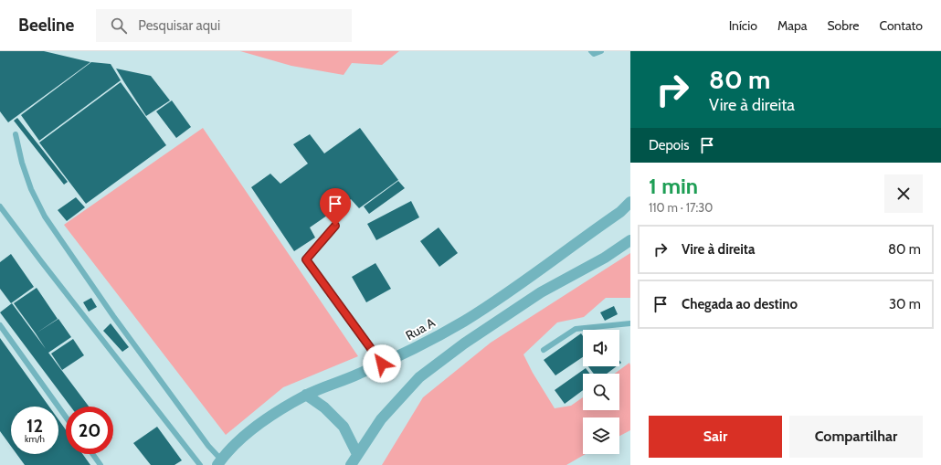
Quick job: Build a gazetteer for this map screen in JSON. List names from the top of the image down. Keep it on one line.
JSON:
{"streets":{"street":["Rua A"]},"page":{"header":"Beeline","search":"Pesquisar aqui","nav":["Início","Mapa","Sobre","Contato"],"turn":["80 m","Vire à direita"],"then":"Depois","heading":["1 min","110 m · 17:30"],"list":[{"name":"Vire à direita","value":"80 m"},{"name":"Chegada ao destino","value":"30 m"}],"speed":"12 km/h","limit":"20","buttons":["Sair","Compartilhar"]}}
